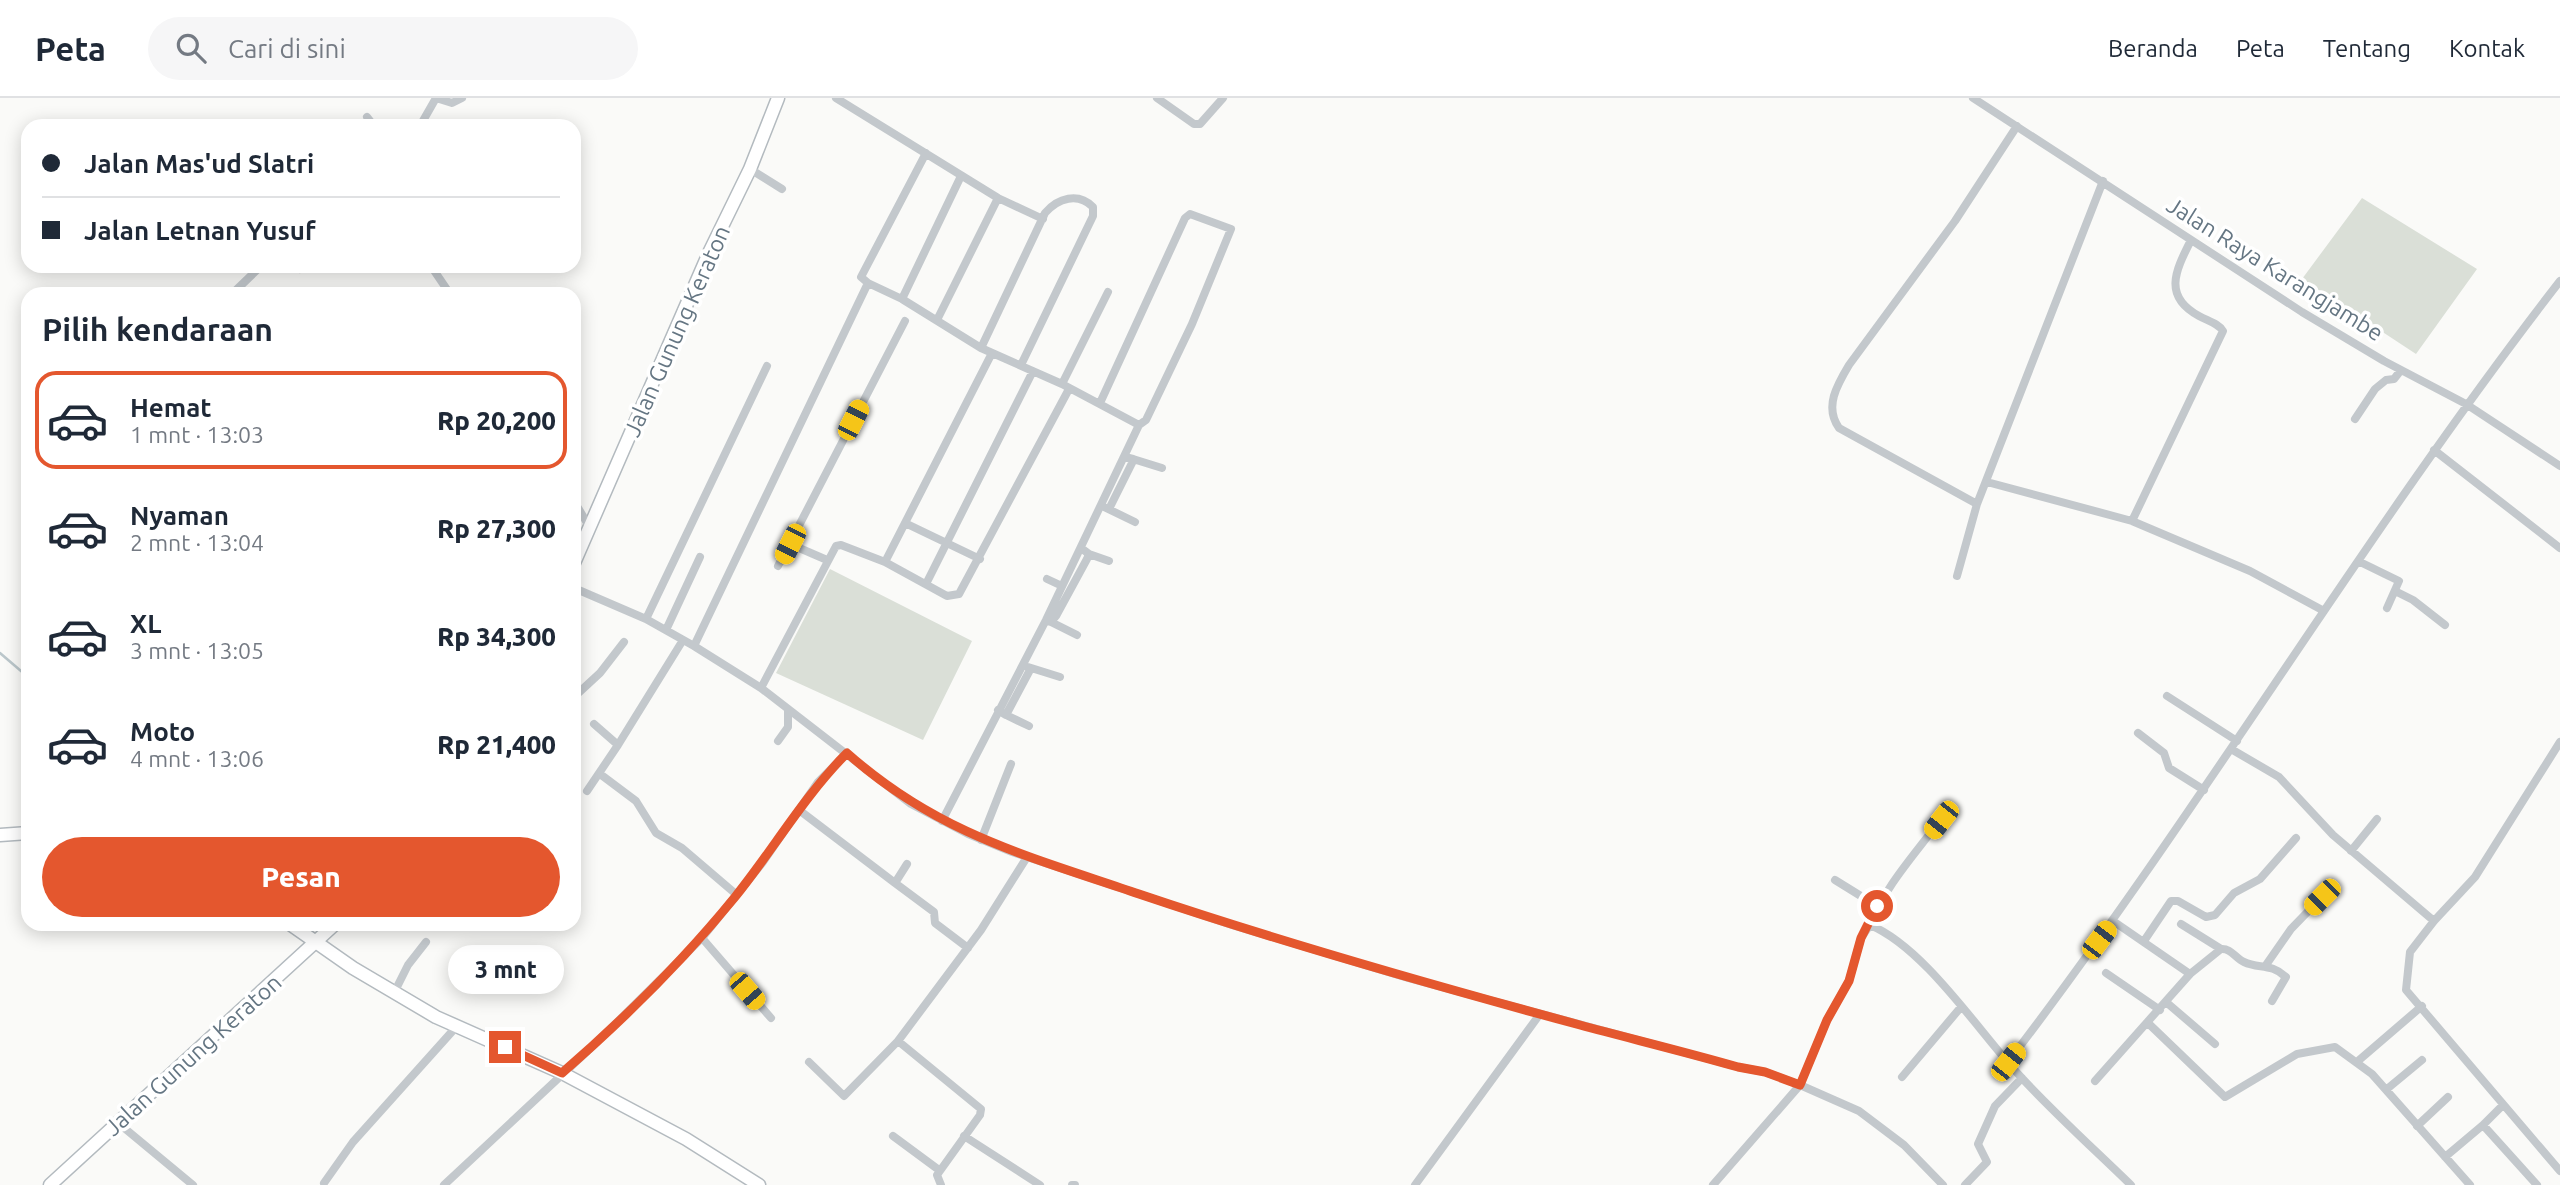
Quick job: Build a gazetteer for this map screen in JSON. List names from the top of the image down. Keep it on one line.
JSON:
{"streets":{"street":["Jalan Raya Karangjambe","Jalan Gunung Keraton"]},"page":{"header":"Peta","search":"Cari di sini","nav":["Beranda","Peta","Tentang","Kontak"],"banner":["Jalan Mas'ud Slatri","Jalan Letnan Yusuf"],"heading":"Pilih kendaraan","list":[{"name":"Hemat","note":"1 mnt · 13:03","value":"Rp 20,200"},{"name":"Nyaman","note":"2 mnt · 13:04","value":"Rp 27,300"},{"name":"XL","note":"3 mnt · 13:05","value":"Rp 34,300"},{"name":"Moto","note":"4 mnt · 13:06","value":"Rp 21,400"}],"buttons":"Pesan","bubble":"3 mnt"}}
